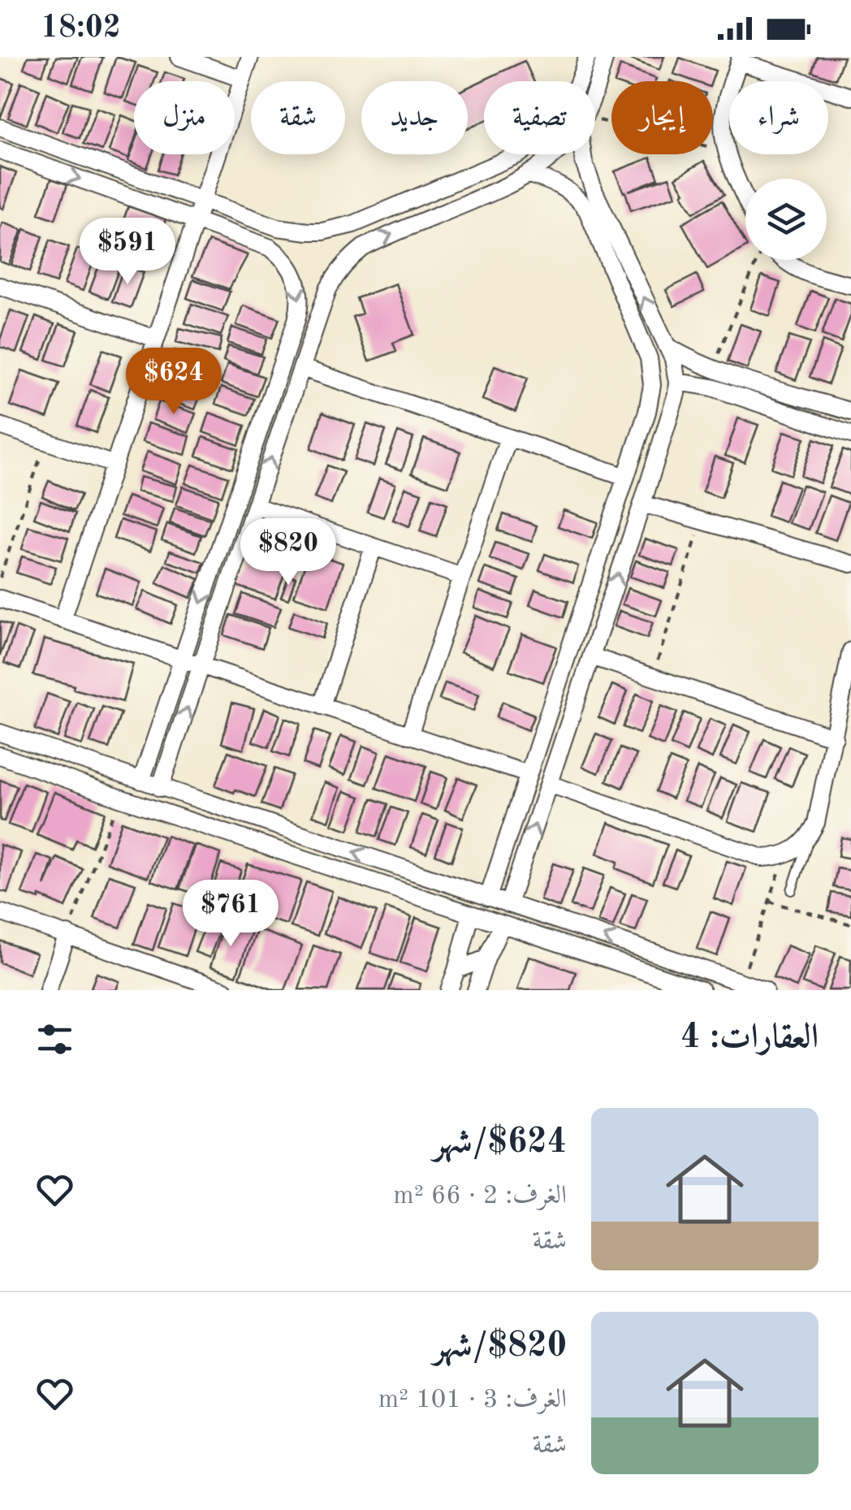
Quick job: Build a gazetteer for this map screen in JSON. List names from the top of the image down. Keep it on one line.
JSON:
{"page":{"status":"18:02","chip":["شراء","إيجار","تصفية","جديد","شقة","منزل"],"price":["$591","$624","$820","$761"],"heading":"العقارات: 4","list":[{"name":"$624/شهر","note":"الغرف: 2 · 66 m² · شقة"},{"name":"$820/شهر","note":"الغرف: 3 · 101 m² · شقة"}]}}
